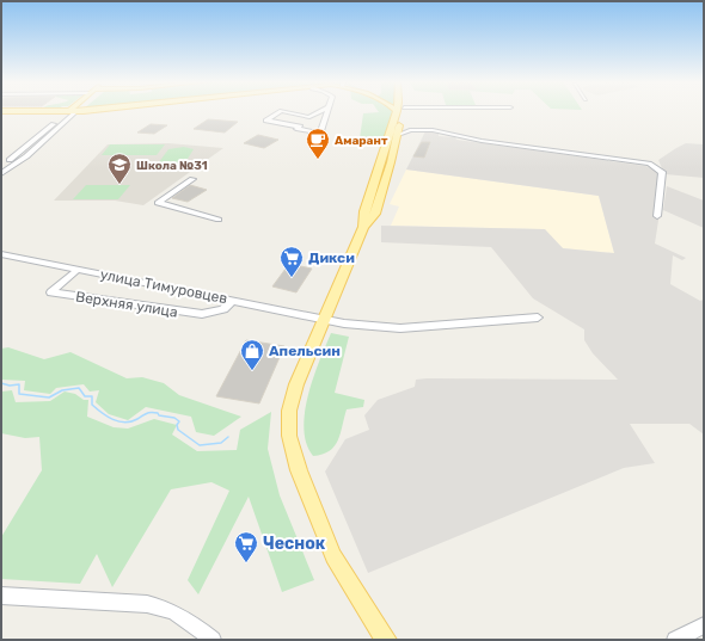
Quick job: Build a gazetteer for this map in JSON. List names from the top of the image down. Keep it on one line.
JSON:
{"streets":{"street":["улица Тимуровцев","Верхняя улица"]},"crossings":[["улица Тимуровцев","Верхняя улица"]],"places":{"cafe":["Амарант"],"school or university":["Школа №31"],"supermarket":["Дикси","Чеснок"],"shop":["Апельсин"]}}
